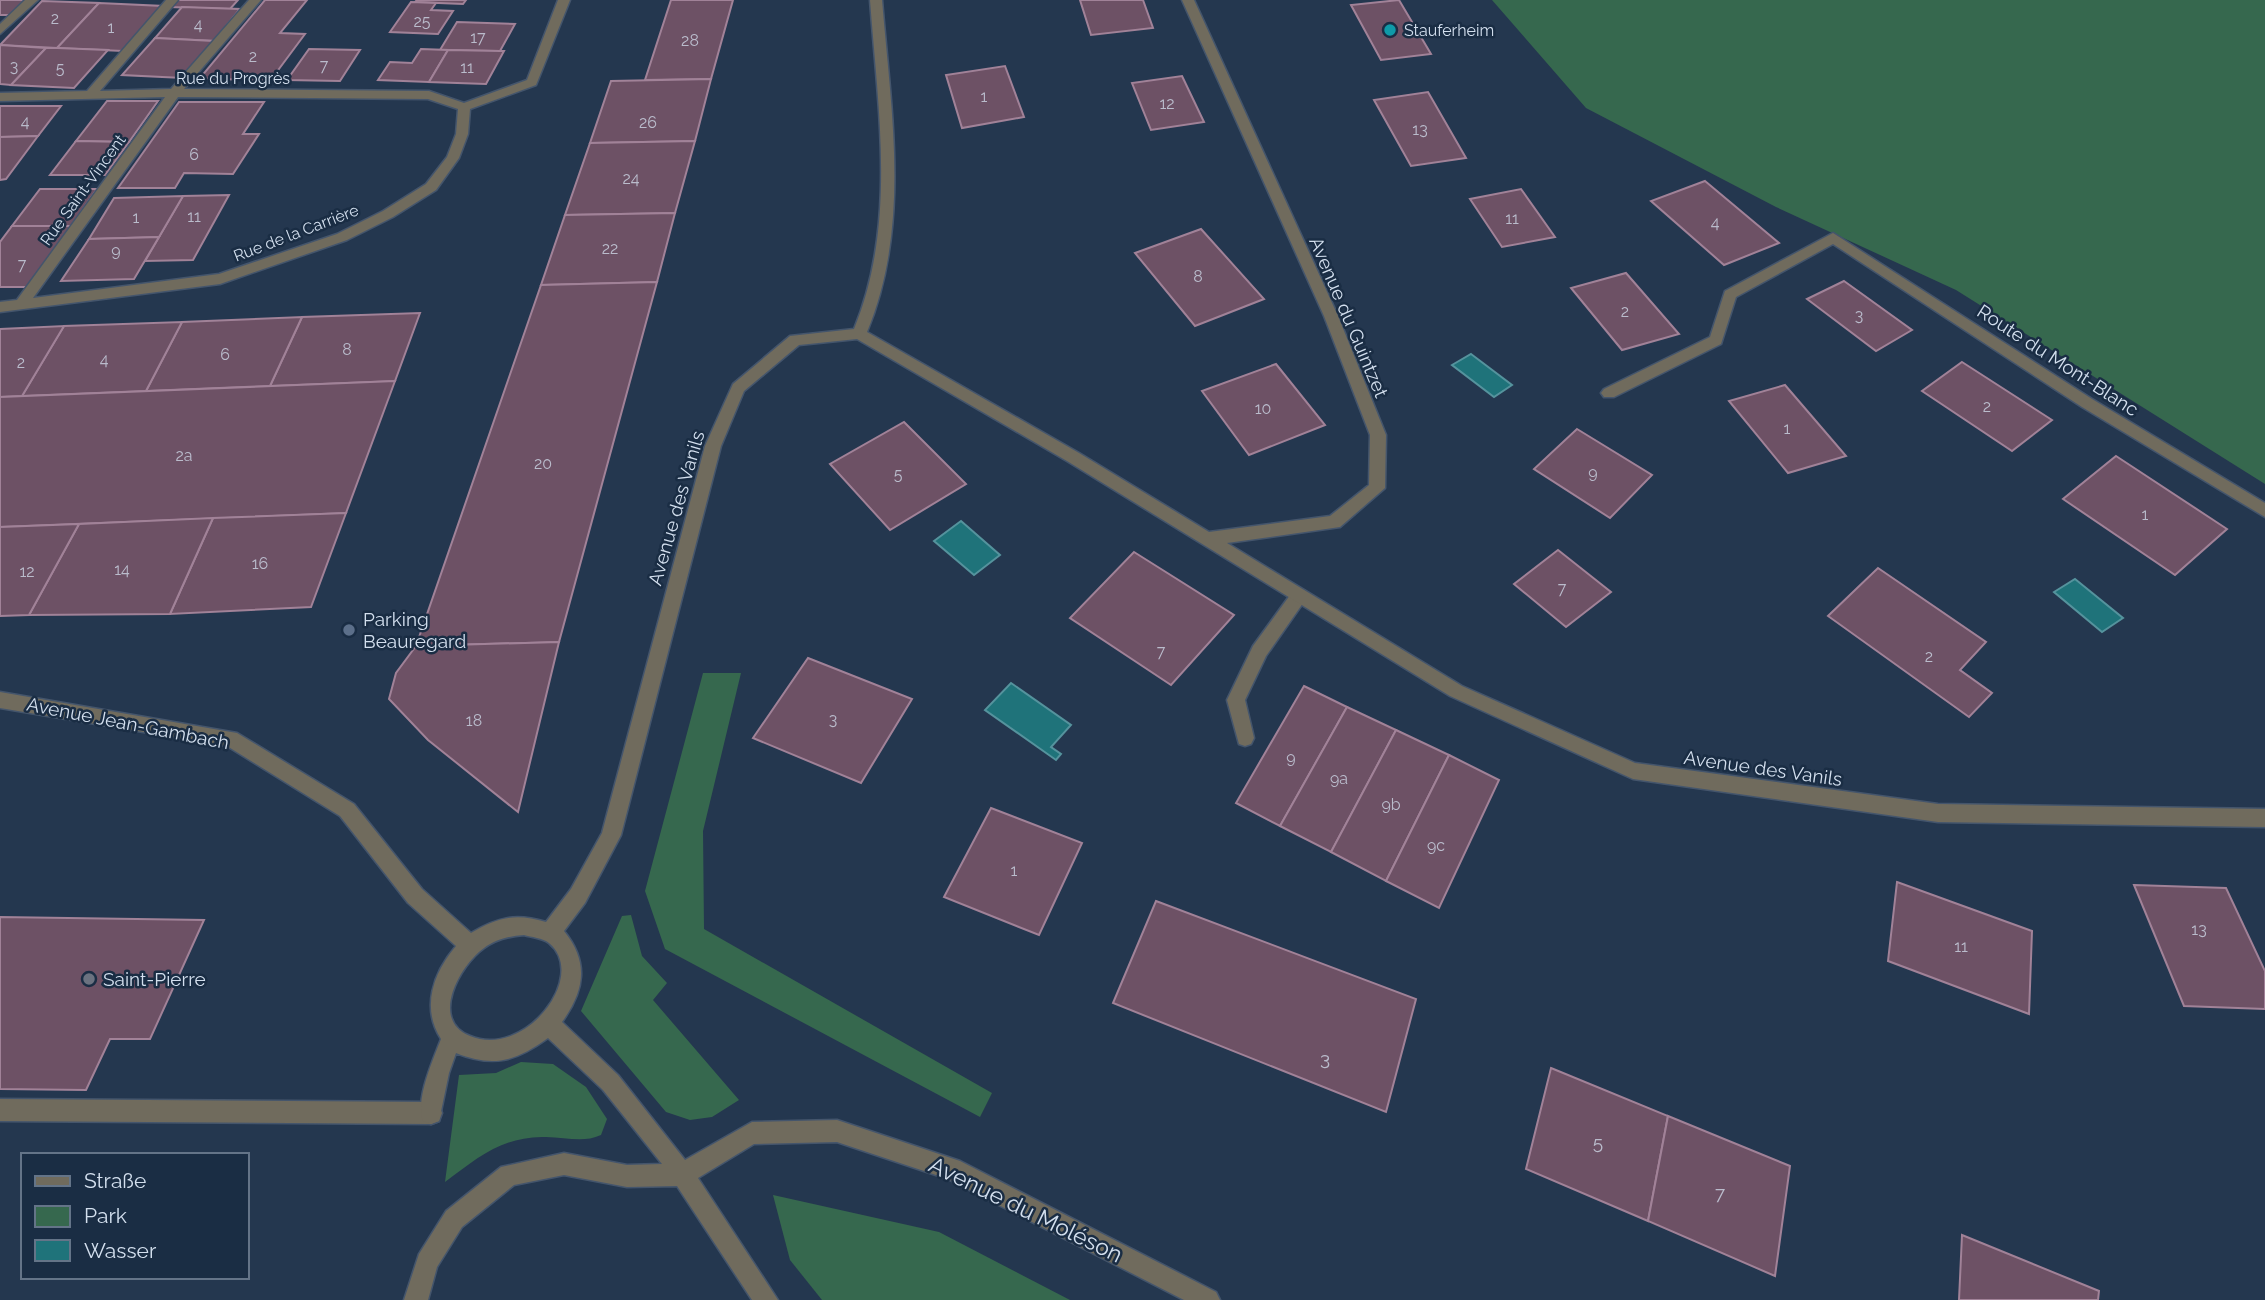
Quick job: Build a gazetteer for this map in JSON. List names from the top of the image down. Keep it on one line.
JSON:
{"streets":{"street":["Rue du Progrès","Rue Saint-Vincent","Rue de la Carrière","Avenue du Guintzet","Route du Mont-Blanc","Avenue des Vanils","Avenue Jean-Gambach","Avenue du Moléson"]},"crossings":[["Rue du Progrès","Rue Saint-Vincent"],["Rue du Progrès","Rue de la Carrière"],["Rue Saint-Vincent","Rue de la Carrière"],["Avenue du Guintzet","Avenue des Vanils"],["Avenue des Vanils","Avenue Jean-Gambach"]],"places":["Stauferheim","Parking Beauregard","Saint-Pierre"],"house_numbers":["2","25","4","1","17","28","2","7","3","11","5","1","12","4","26","13","6","24","11","1","11","4","22","9","7","8","2","3","8","6","4","2","2","10","1","2a","20","9","5","1","16","14","12","7","7","2","3","18","9","9a","9b","9c","1","13","11","3","5","7"],"legend":["Straße","Park","Wasser"]}
